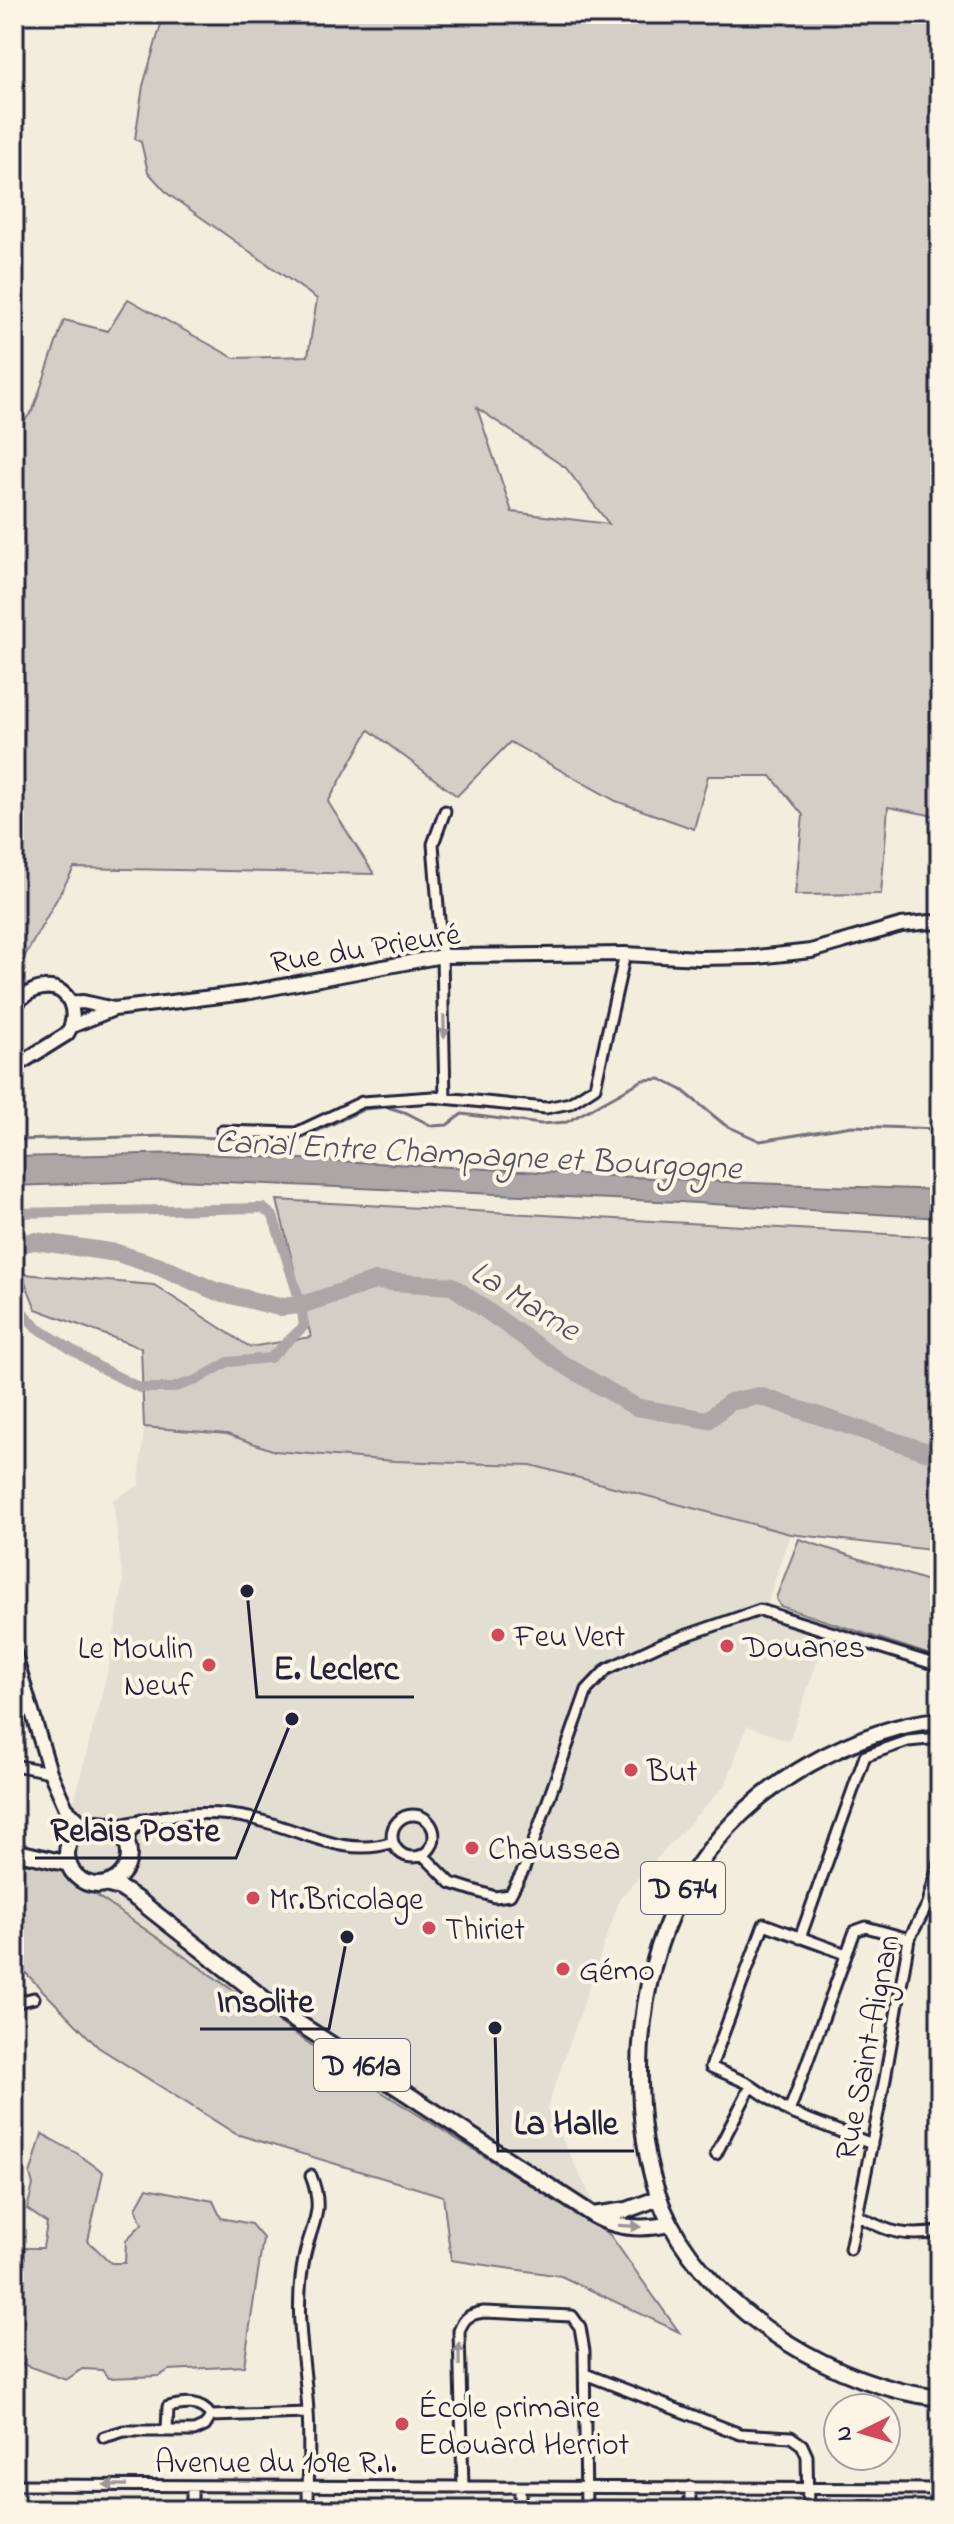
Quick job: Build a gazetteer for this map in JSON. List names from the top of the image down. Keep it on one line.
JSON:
{"streets":{"main road":["D 674","D 161a"],"street":["Rue du Prieuré","Rue Saint-Aignan","Avenue du 109e R.I."]},"crossings":[["D 674","D 161a"]],"water":["Canal Entre Champagne et Bourgogne","La Marne"],"places":["E. Leclerc","Feu Vert","Douanes","Le Moulin Neuf","Relais Poste","But","Chaussea","Mr.Bricolage","Thiriet","Insolite","Gémo","La Halle","École primaire Edouard Herriot"],"north":"left"}
